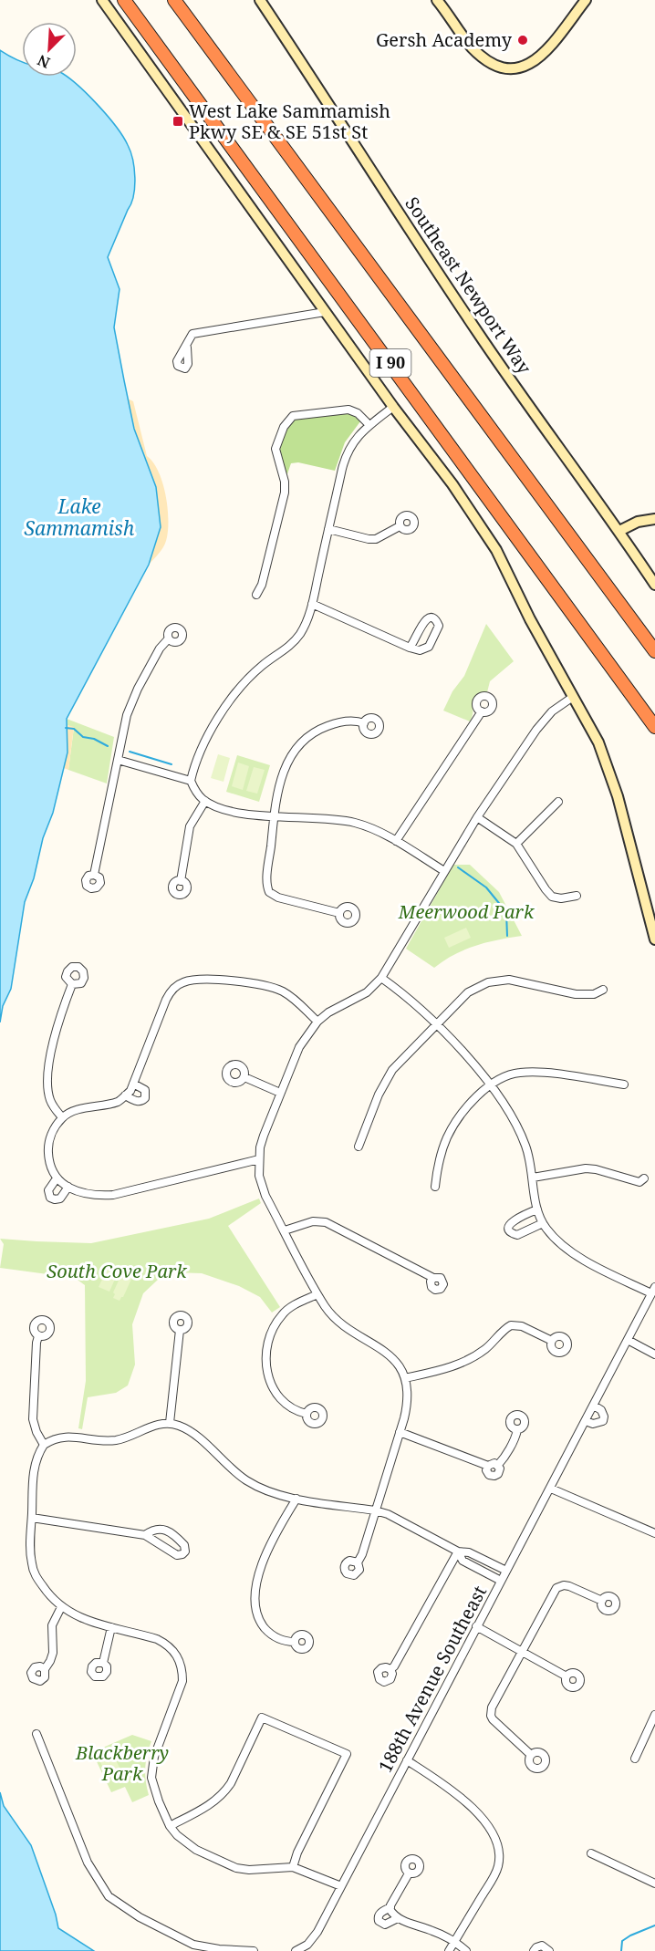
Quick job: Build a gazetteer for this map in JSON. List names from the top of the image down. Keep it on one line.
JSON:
{"streets":{"highway":["I 90"],"street":["Southeast Newport Way","188th Avenue Southeast"]},"water":["Lake Sammamish"],"parks":["Meerwood Park","South Cove Park","Blackberry Park"],"places":{"other":["Gersh Academy"],"transit":["West Lake Sammamish Pkwy SE & SE 51st St"]},"north":"bottom left"}
